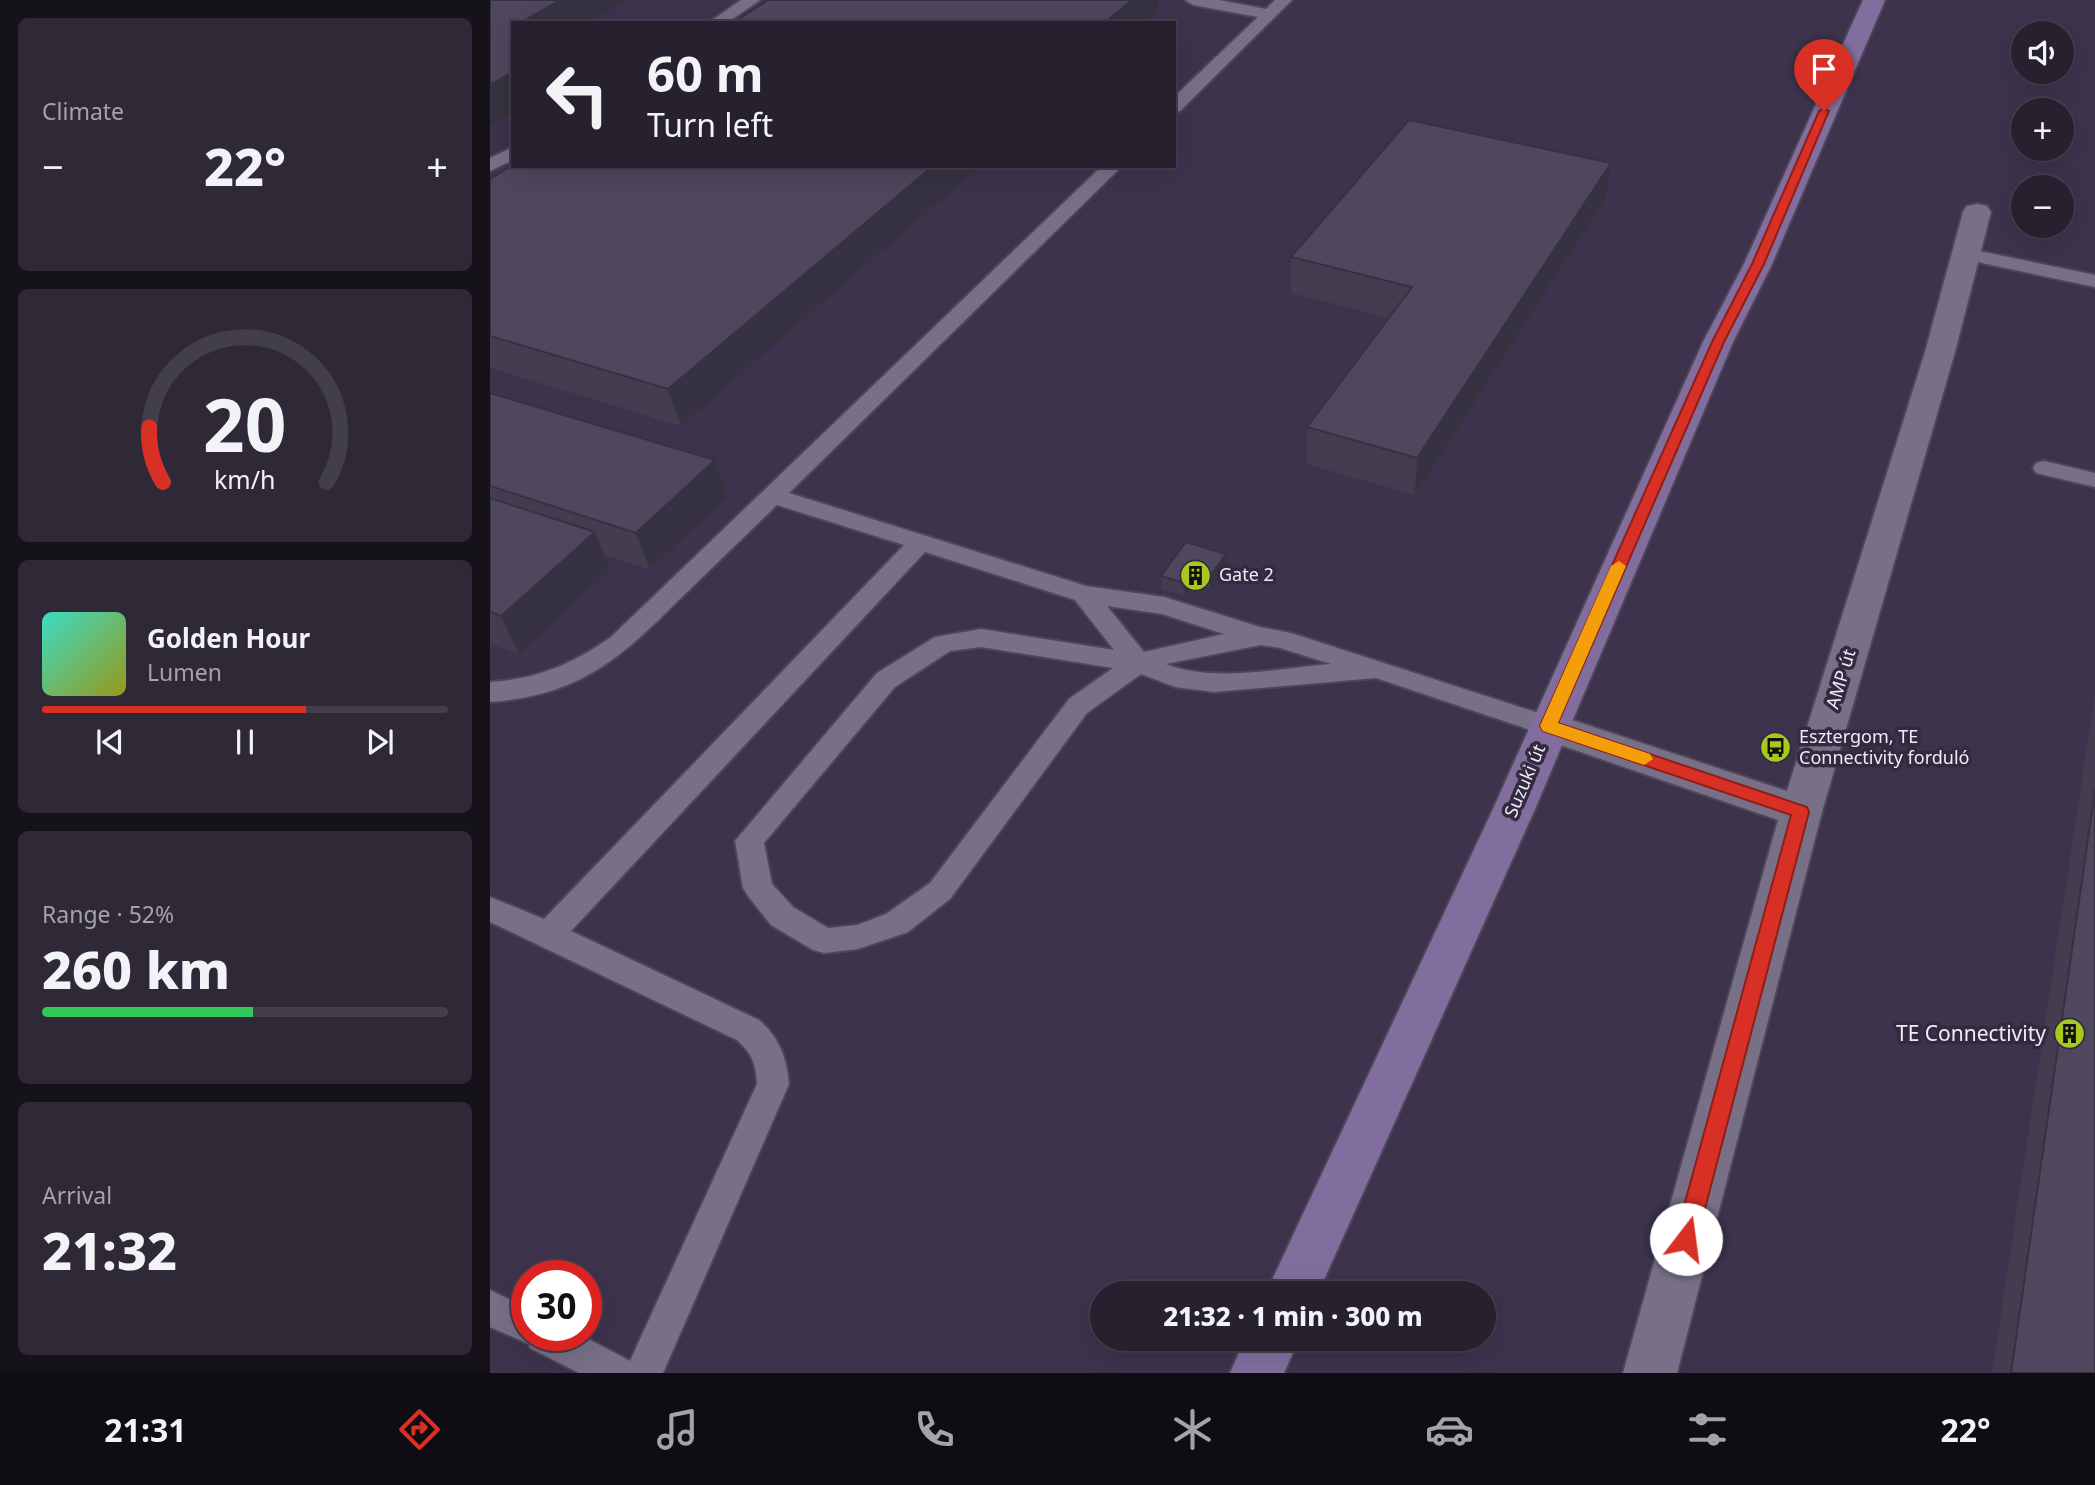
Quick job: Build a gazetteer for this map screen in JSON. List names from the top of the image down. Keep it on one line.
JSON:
{"streets":{"main road":["Suzuki út"],"street":["AMP út"]},"places":{"building":["Gate 2","TE Connectivity"],"bus stop":["Esztergom, TE Connectivity forduló"]},"page":{"tile":["Climate",["Range · 52%","260 km"],["Arrival","21:32"]],"map_buttons":["+","−"],"turn":["60 m","Turn left"],"heat":["−","22°","+"],"song":["Golden Hour","Lumen"],"limit":"30","trip":"21:32 · 1 min · 300 m","tabs":["21:31","22°"],"gauge":["20","km/h"]}}
